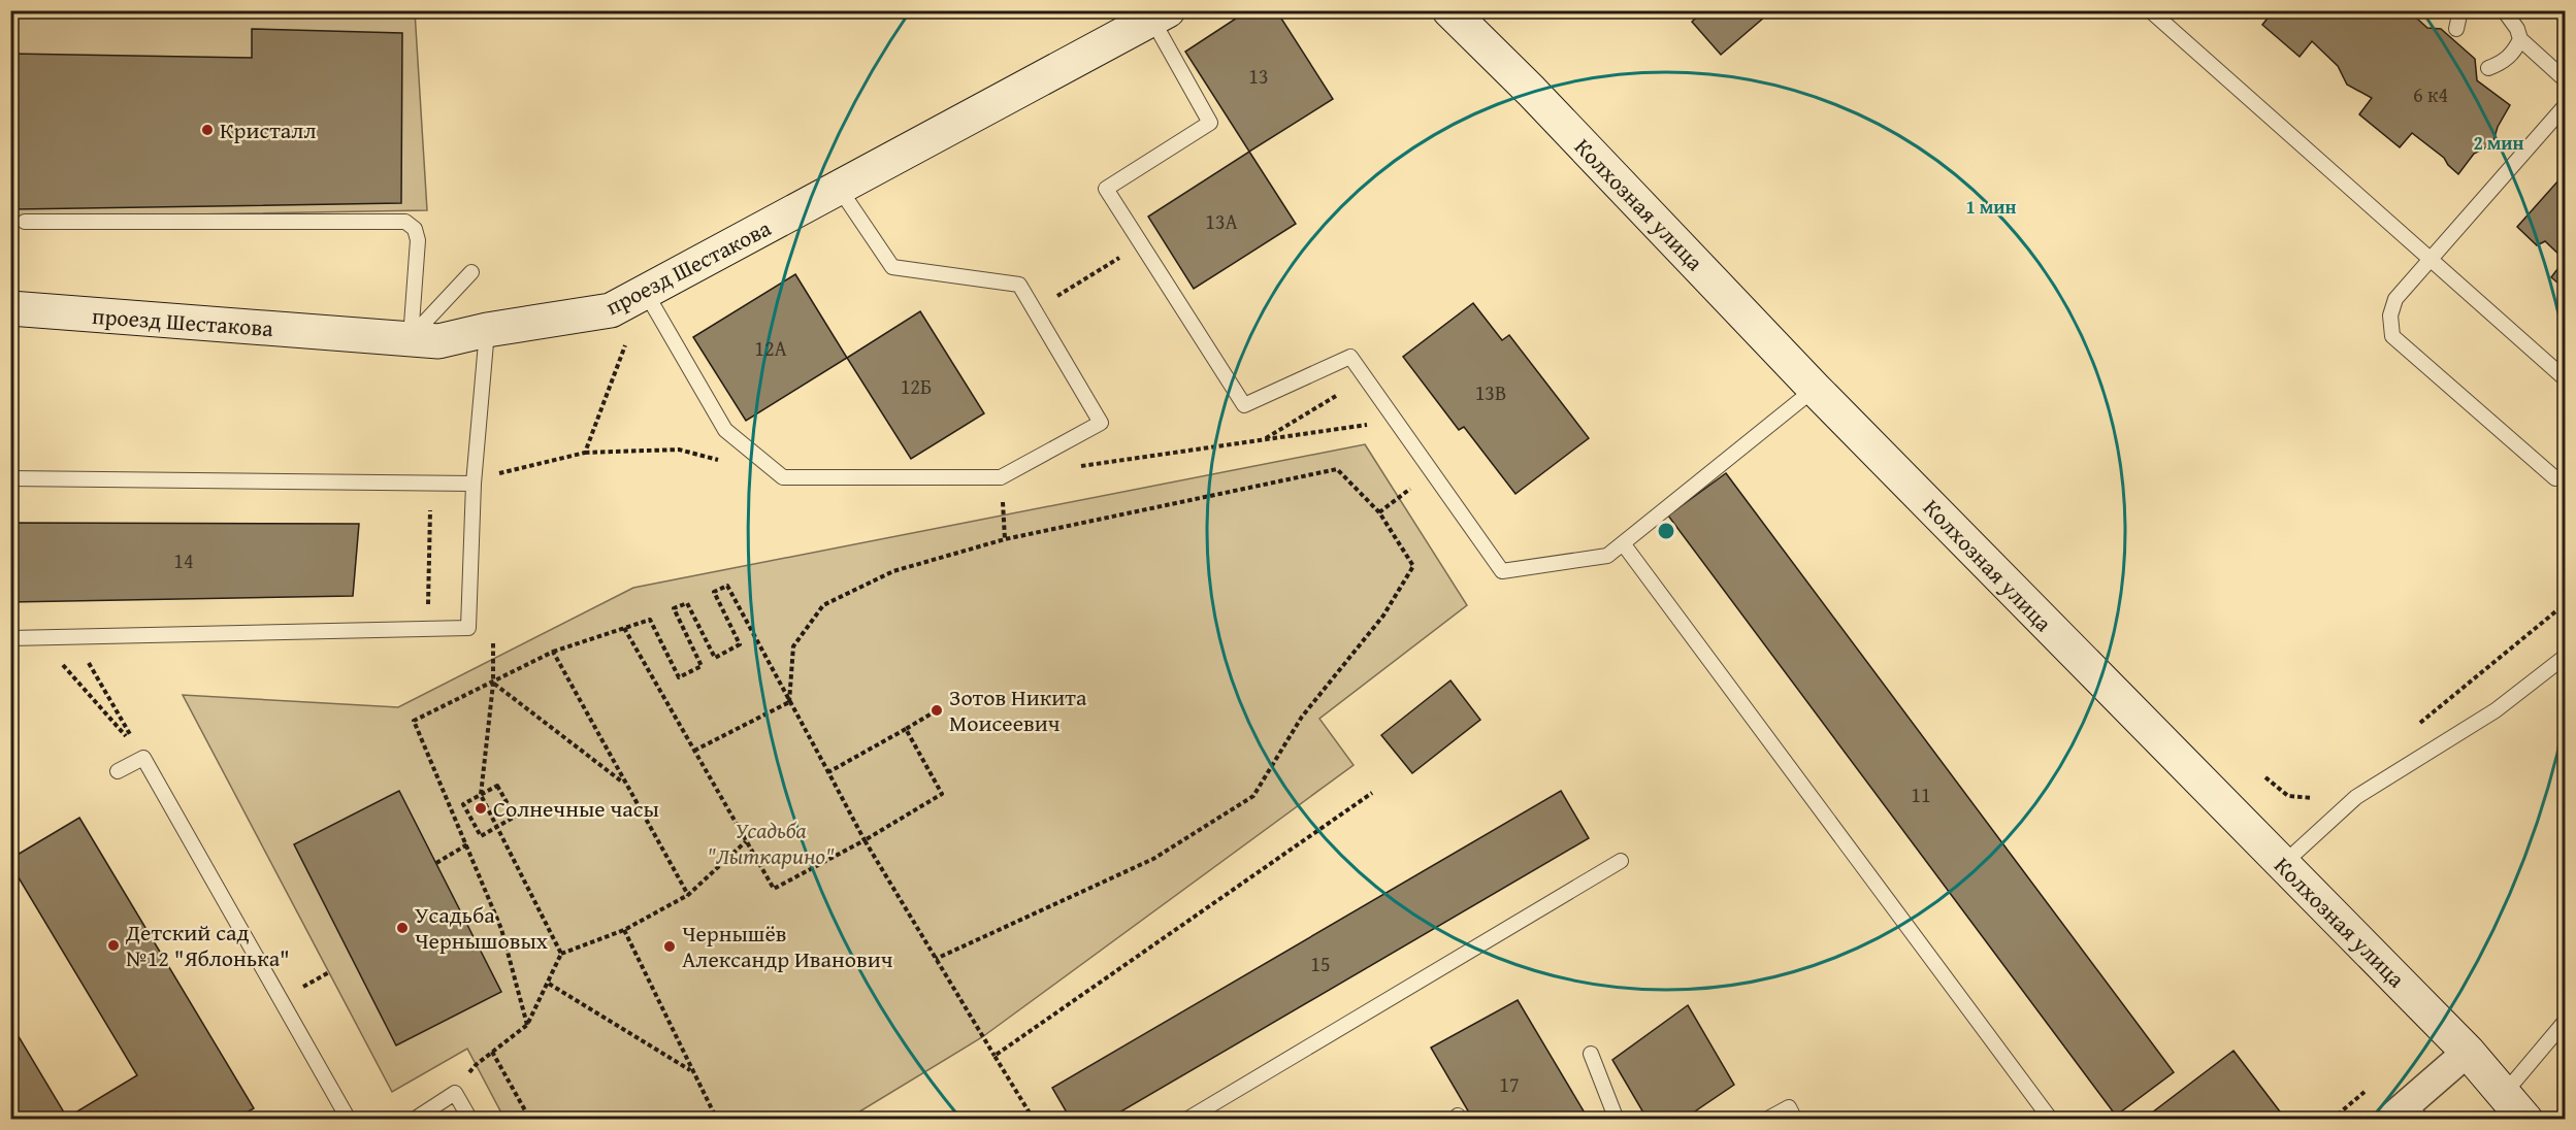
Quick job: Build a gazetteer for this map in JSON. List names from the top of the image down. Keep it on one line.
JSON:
{"streets":{"street":["Колхозная улица","проезд Шестакова"]},"parks":["Усадьба \"Лыткарино\""],"places":["Кристалл","Зотов Никита Моисеевич","Солнечные часы","Усадьба Чернышовых","Детский сад №12 \"Яблонька\"","Чернышёв Александр Иванович"],"house_numbers":["13","6 к4","13А","12А","12Б","13В","14","11","15","17"],"rings":["2 мин","1 мин"]}
